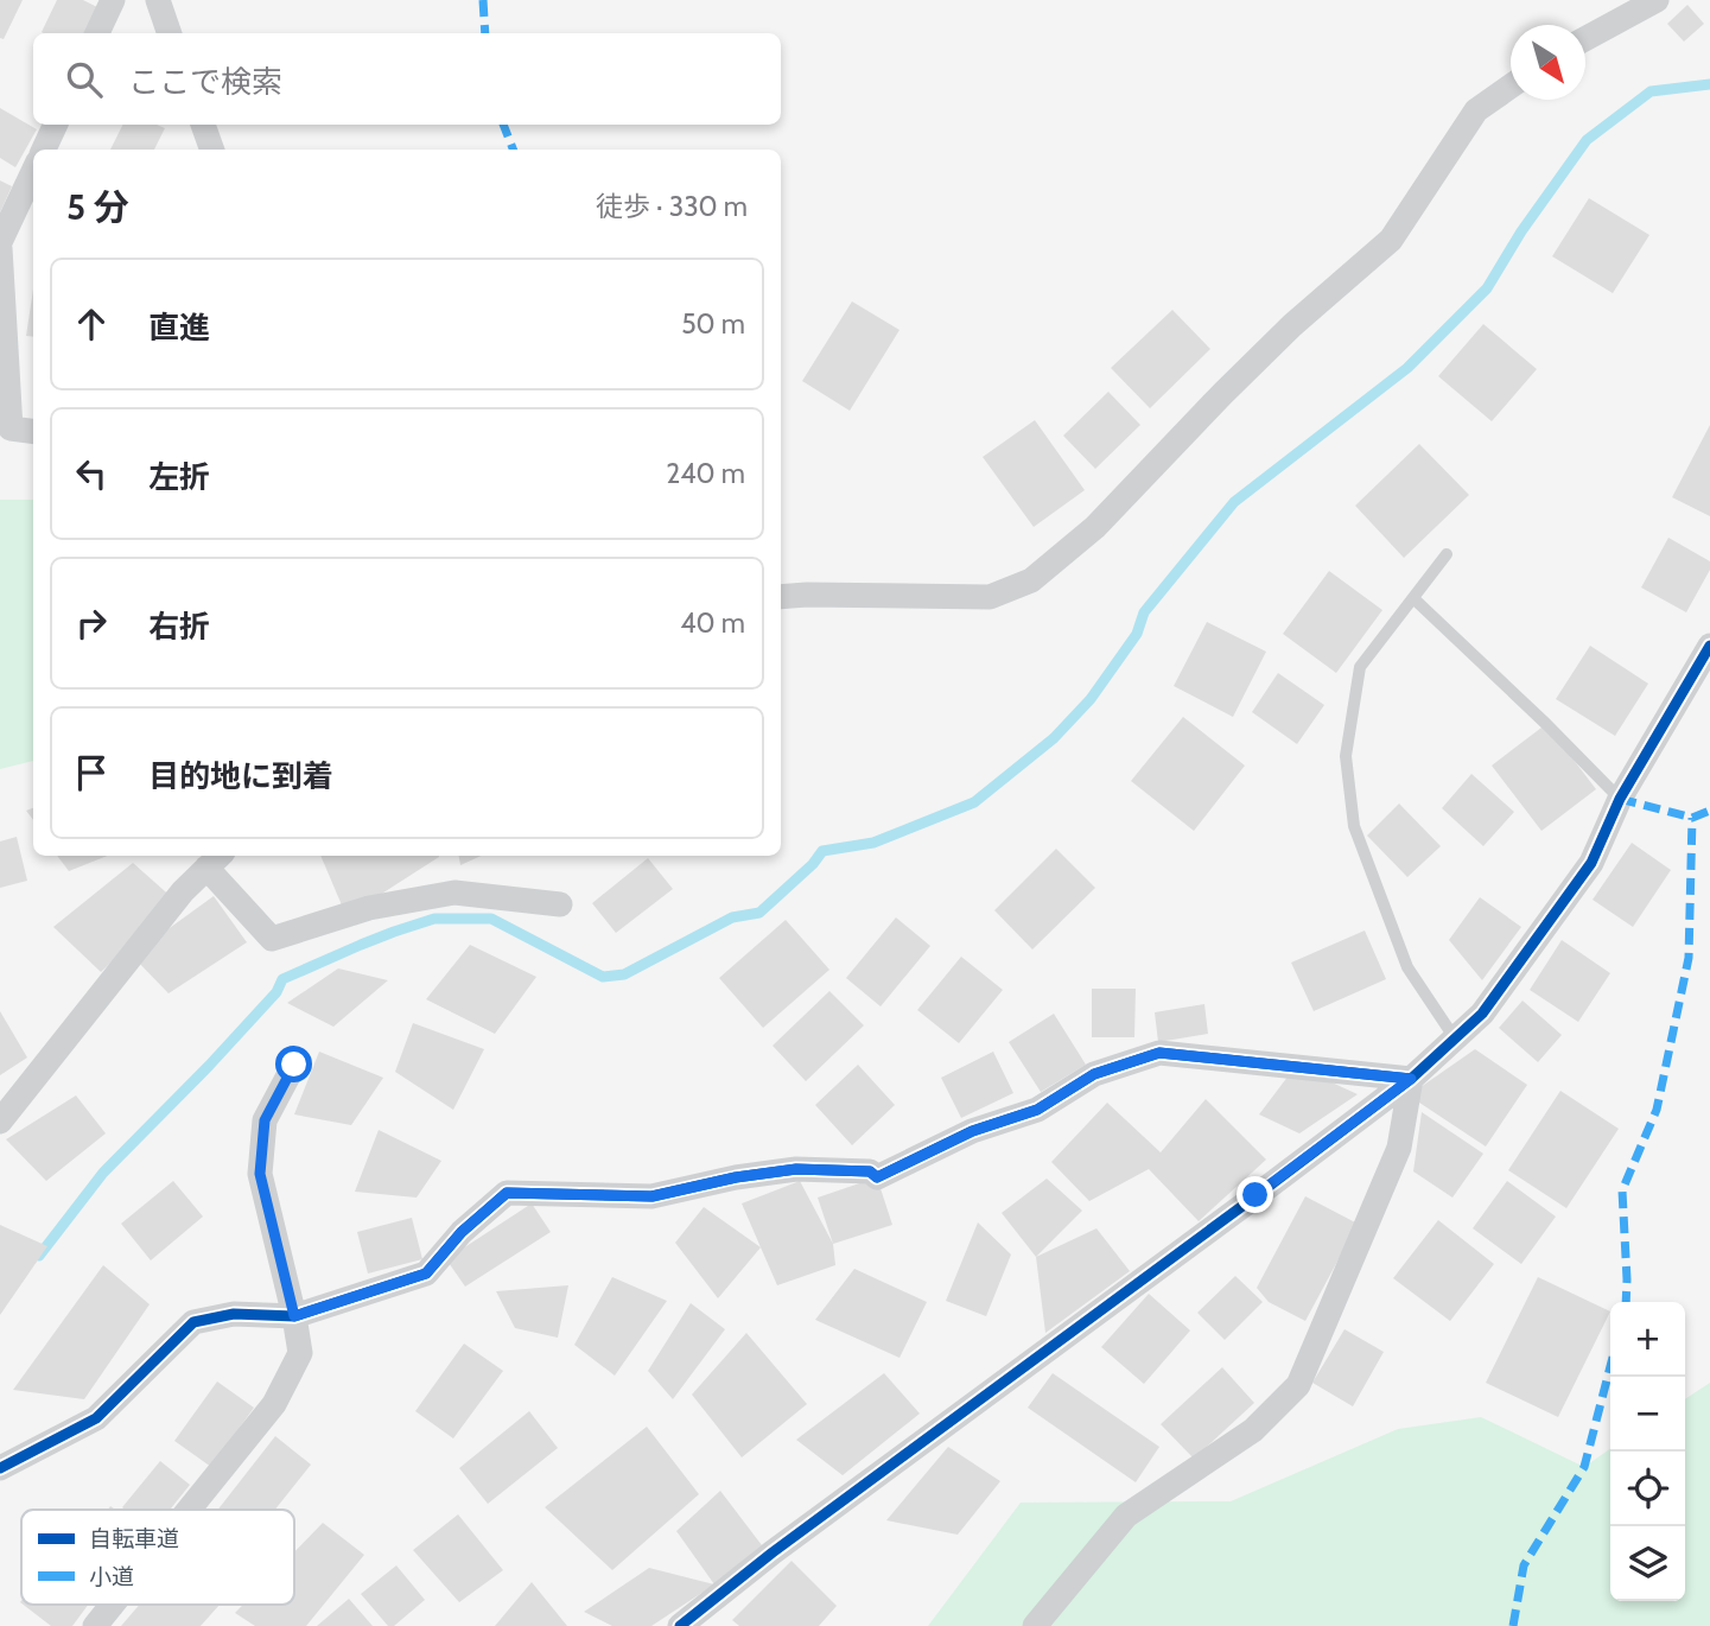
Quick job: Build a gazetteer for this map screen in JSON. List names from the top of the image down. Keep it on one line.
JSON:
{"legend":["自転車道","小道"],"north":"bottom right","page":{"search":"ここで検索","heading":["5 分","徒歩 · 330 m"],"list":[["直進","50 m"],["左折","240 m"],["右折","40 m"],"目的地に到着"],"map_buttons":["+","−"]}}
